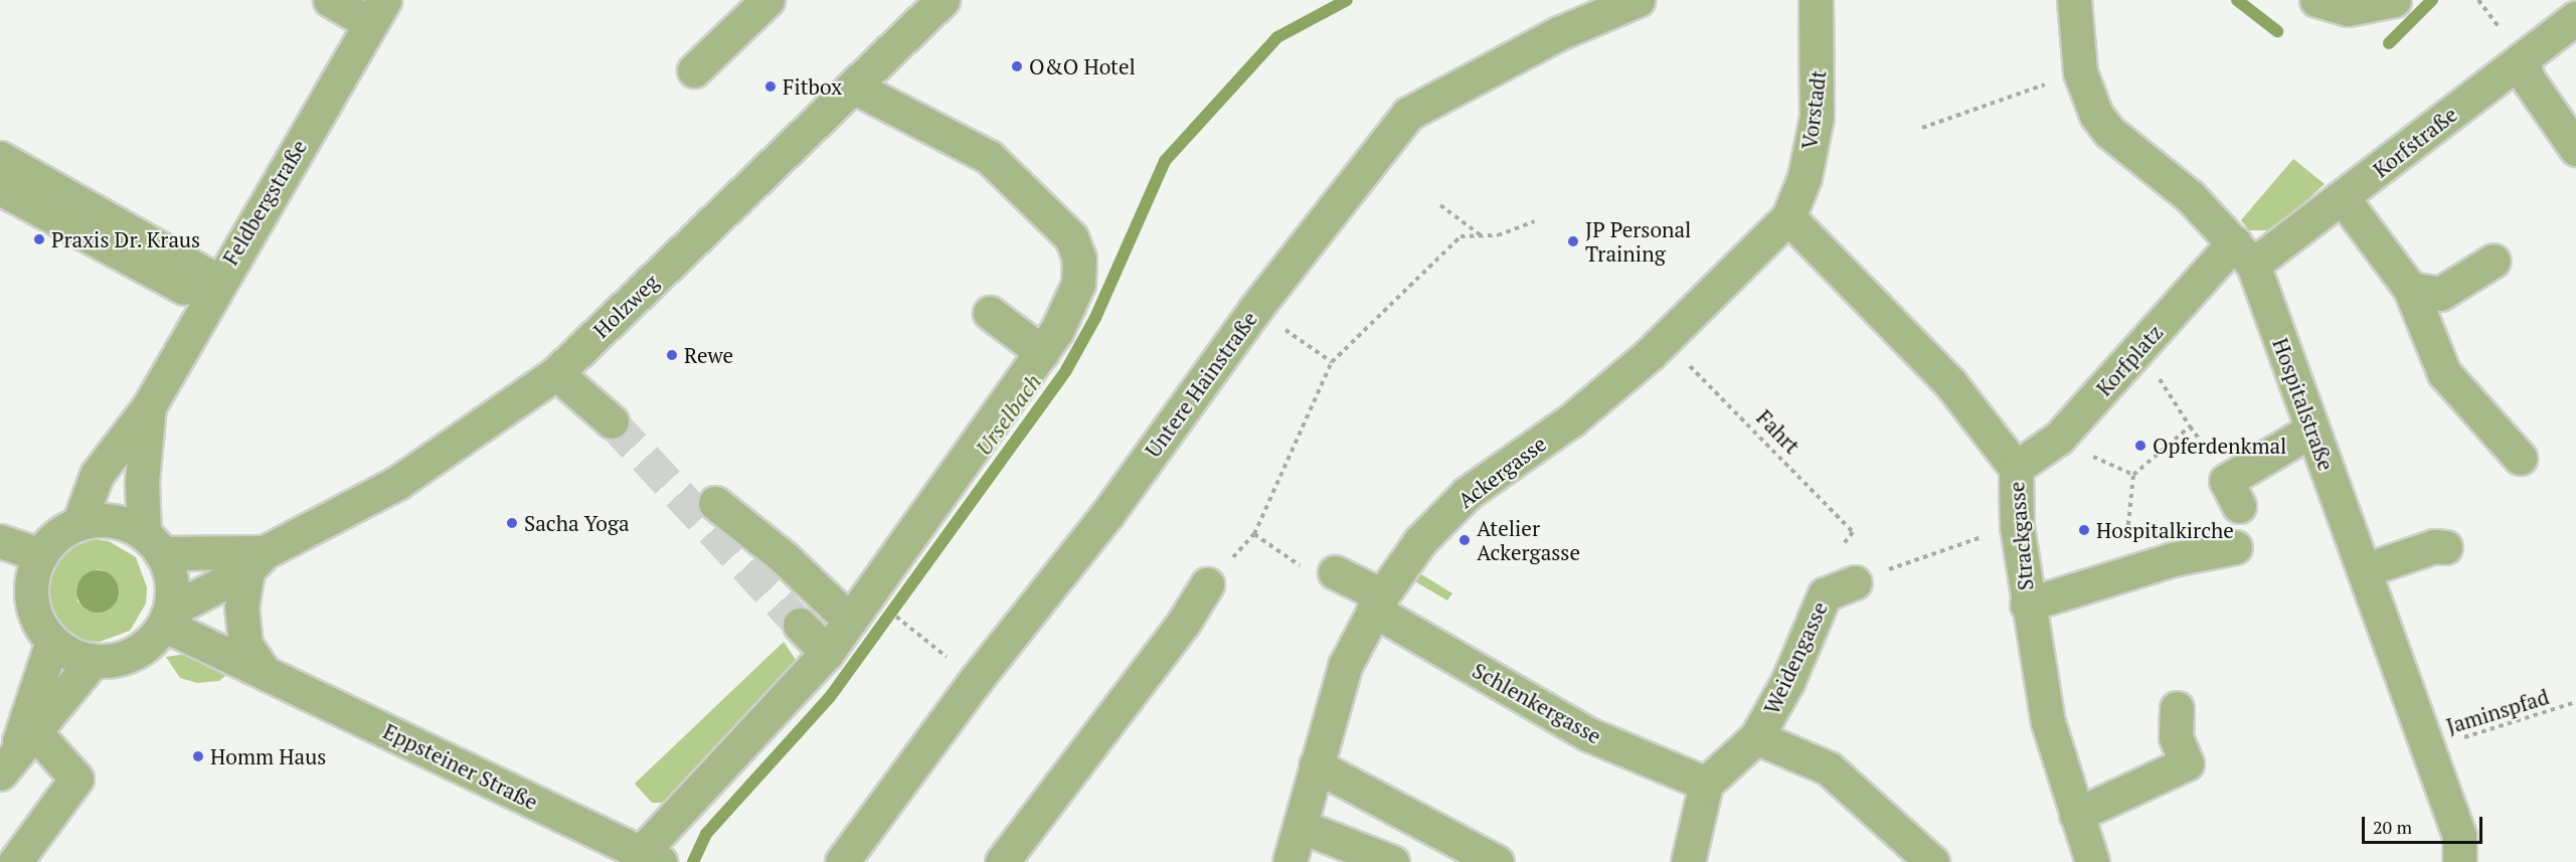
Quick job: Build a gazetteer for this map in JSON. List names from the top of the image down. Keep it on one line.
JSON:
{"streets":{"street":["Vorstadt","Korfstraße","Feldbergstraße","Holzweg","Korfplatz","Untere Hainstraße","Hospitalstraße","Ackergasse","Strackgasse","Weidengasse","Schlenkergasse","Eppsteiner Straße"],"path":["Fahrt","Jaminspfad"]},"crossings":[["Vorstadt","Ackergasse"],["Vorstadt","Strackgasse"],["Korfstraße","Korfplatz"],["Korfstraße","Hospitalstraße"],["Feldbergstraße","Holzweg"],["Feldbergstraße","Eppsteiner Straße"],["Holzweg","Eppsteiner Straße"],["Korfplatz","Hospitalstraße"],["Korfplatz","Strackgasse"],["Hospitalstraße","Jaminspfad"],["Fahrt","Ackergasse"],["Ackergasse","Strackgasse"],["Ackergasse","Schlenkergasse"],["Weidengasse","Schlenkergasse"]],"water":["Urselbach"],"places":["O&O Hotel","Fitbox","Praxis Dr. Kraus","JP Personal Training","Rewe","Opferdenkmal","Sacha Yoga","Hospitalkirche","Atelier Ackergasse","Homm Haus"],"scale_bar":"20 m"}
